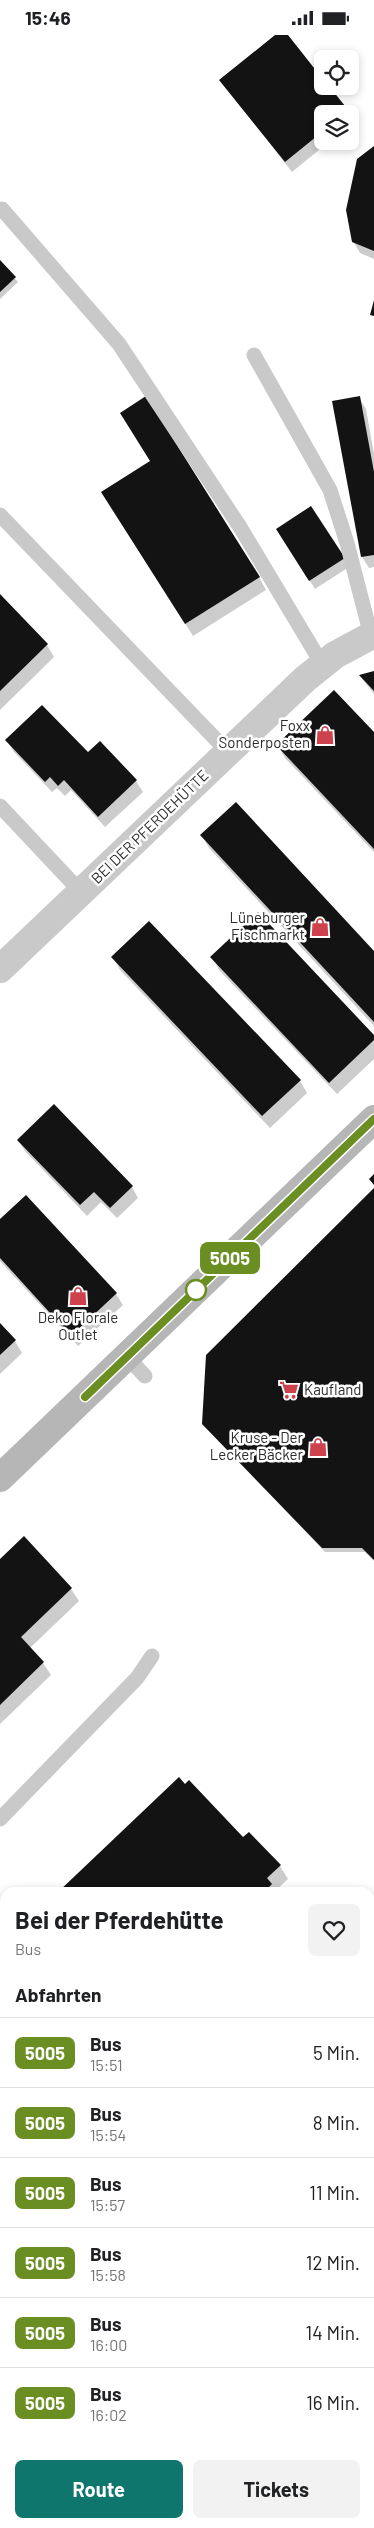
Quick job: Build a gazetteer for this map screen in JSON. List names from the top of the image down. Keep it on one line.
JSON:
{"streets":{"street":["BEI DER PFERDEHÜTTE"]},"places":{"shop":["Foxx Sonderposten","Lüneburger Fischmarkt","Deko Florale Outlet","Kruse - Der Lecker Bäcker"],"supermarket":["Kaufland"]},"lines":["bus line 5005"],"page":{"status":"15:46","on_map":"5005","heading":[["Bei der Pferdehütte","Bus"],"Abfahrten"],"list":[{"mark":"5005","name":"Bus","note":"15:51","value":"5 Min."},{"mark":"5005","name":"Bus","note":"15:54","value":"8 Min."},{"mark":"5005","name":"Bus","note":"15:57","value":"11 Min."},{"mark":"5005","name":"Bus","note":"15:58","value":"12 Min."},{"mark":"5005","name":"Bus","note":"16:00","value":"14 Min."},{"mark":"5005","name":"Bus","note":"16:02","value":"16 Min."}],"buttons":["Route","Tickets"]}}
